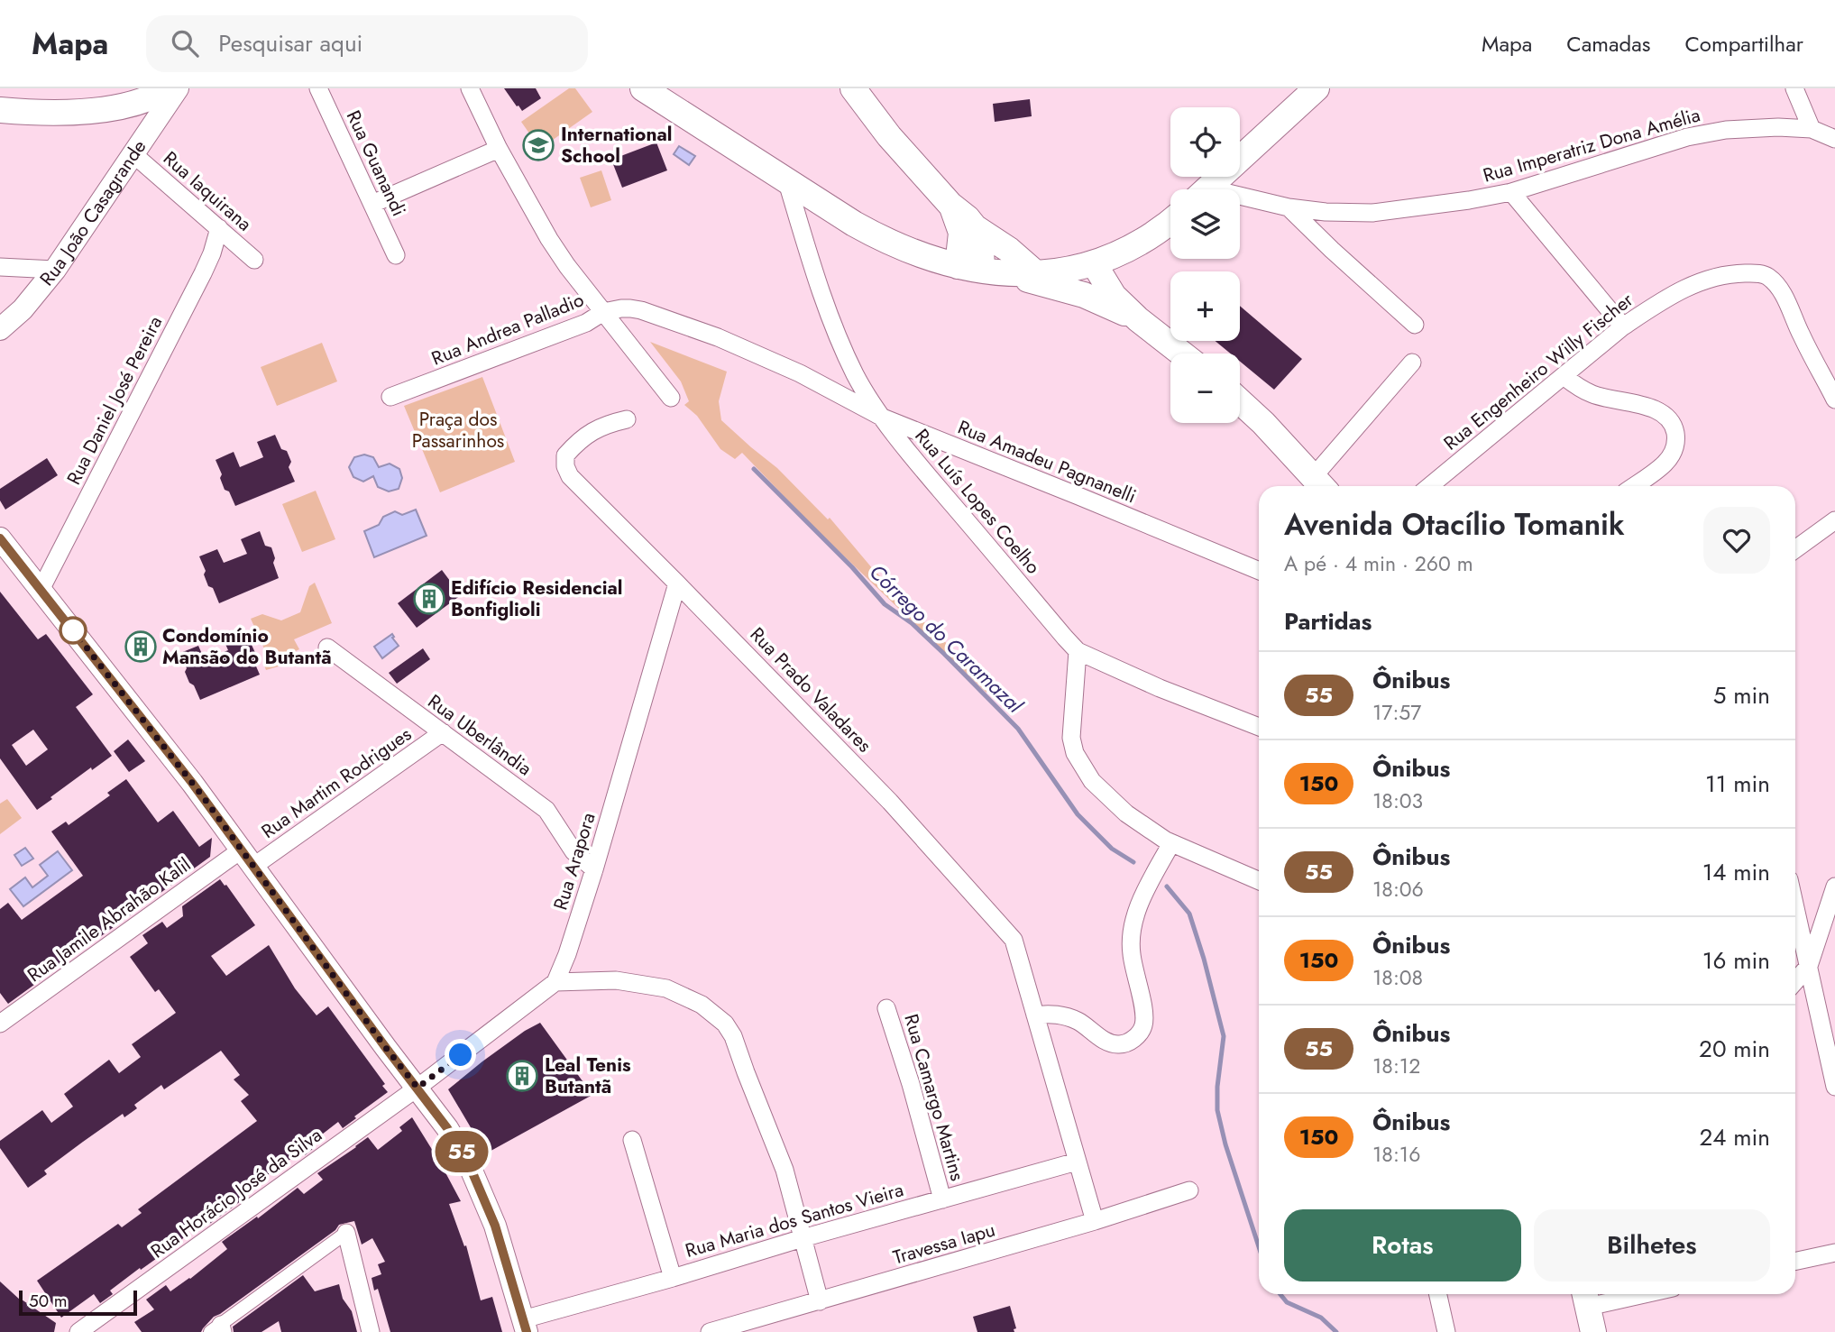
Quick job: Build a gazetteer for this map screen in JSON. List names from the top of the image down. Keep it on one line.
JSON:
{"streets":{"street":["Rua Imperatriz Dona Amélia","Rua Guanandi","Rua Iaquirana","Rua João Casagrande","Rua Andrea Palladio","Rua Engenheiro Willy Fischer","Rua Daniel José Pereira","Rua Amadeu Pagnanelli","Rua Luís Lopes Coelho","Rua Prado Valadares","Rua Uberlândia","Rua Martim Rodrigues","Rua Arapora","Rua Jamile Abrahão Kalil","Rua Camargo Martins","Rua Horácio José da Silva","Rua Maria dos Santos Vieira","Travessa Iapu"]},"crossings":[["Rua Iaquirana","Rua João Casagrande"],["Rua Iaquirana","Rua Daniel José Pereira"],["Rua Andrea Palladio","Rua Amadeu Pagnanelli"],["Rua Amadeu Pagnanelli","Rua Luís Lopes Coelho"],["Rua Prado Valadares","Rua Arapora"],["Rua Uberlândia","Rua Martim Rodrigues"],["Rua Uberlândia","Rua Arapora"],["Rua Martim Rodrigues","Rua Jamile Abrahão Kalil"],["Rua Camargo Martins","Rua Maria dos Santos Vieira"]],"water":["Córrego do Caramazal"],"parks":["Praça dos Passarinhos"],"places":{"school or university":["International School"],"building":["Edifício Residencial Bonfiglioli","Condomínio Mansão do Butantã","Leal Tenis Butantã"]},"lines":["bus line 55"],"scale_bar":"50 m","page":{"header":"Mapa","search":"Pesquisar aqui","nav":["Mapa","Camadas","Compartilhar"],"on_map":"55","map_buttons":["+","−"],"heading":[["Avenida Otacílio Tomanik","A pé · 4 min · 260 m"],"Partidas"],"list":[{"mark":"55","name":"Ônibus","note":"17:57","value":"5 min"},{"mark":"150","name":"Ônibus","note":"18:03","value":"11 min"},{"mark":"55","name":"Ônibus","note":"18:06","value":"14 min"},{"mark":"150","name":"Ônibus","note":"18:08","value":"16 min"},{"mark":"55","name":"Ônibus","note":"18:12","value":"20 min"},{"mark":"150","name":"Ônibus","note":"18:16","value":"24 min"}],"buttons":["Rotas","Bilhetes"],"scale":"50 m"}}
